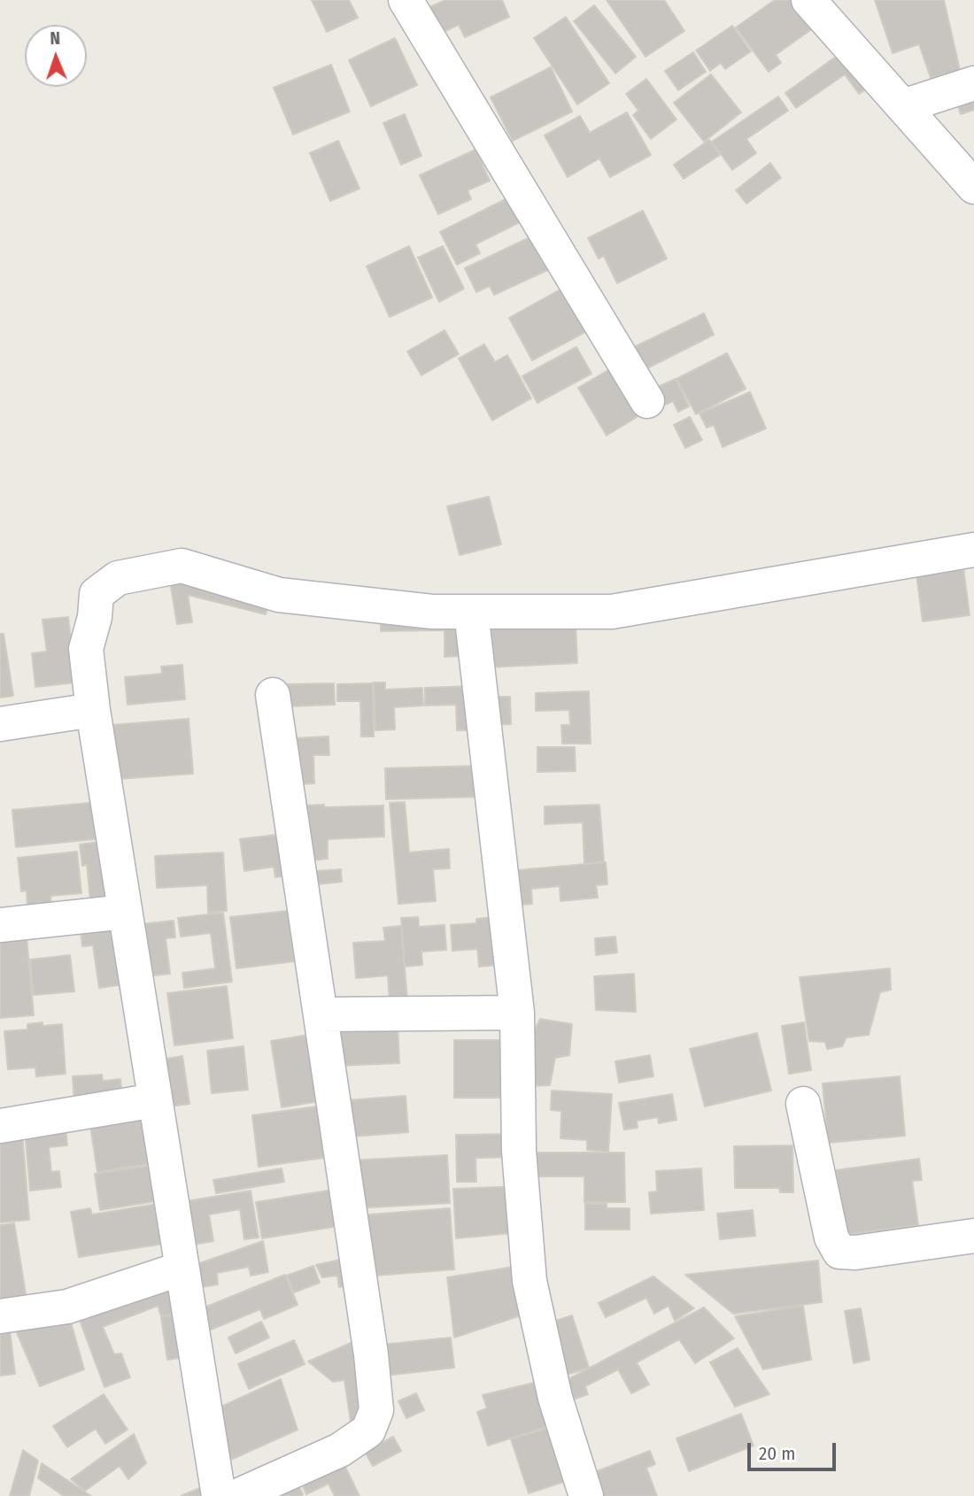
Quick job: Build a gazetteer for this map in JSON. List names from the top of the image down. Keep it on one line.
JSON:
{"scale_bar":"20 m","north":"top"}
